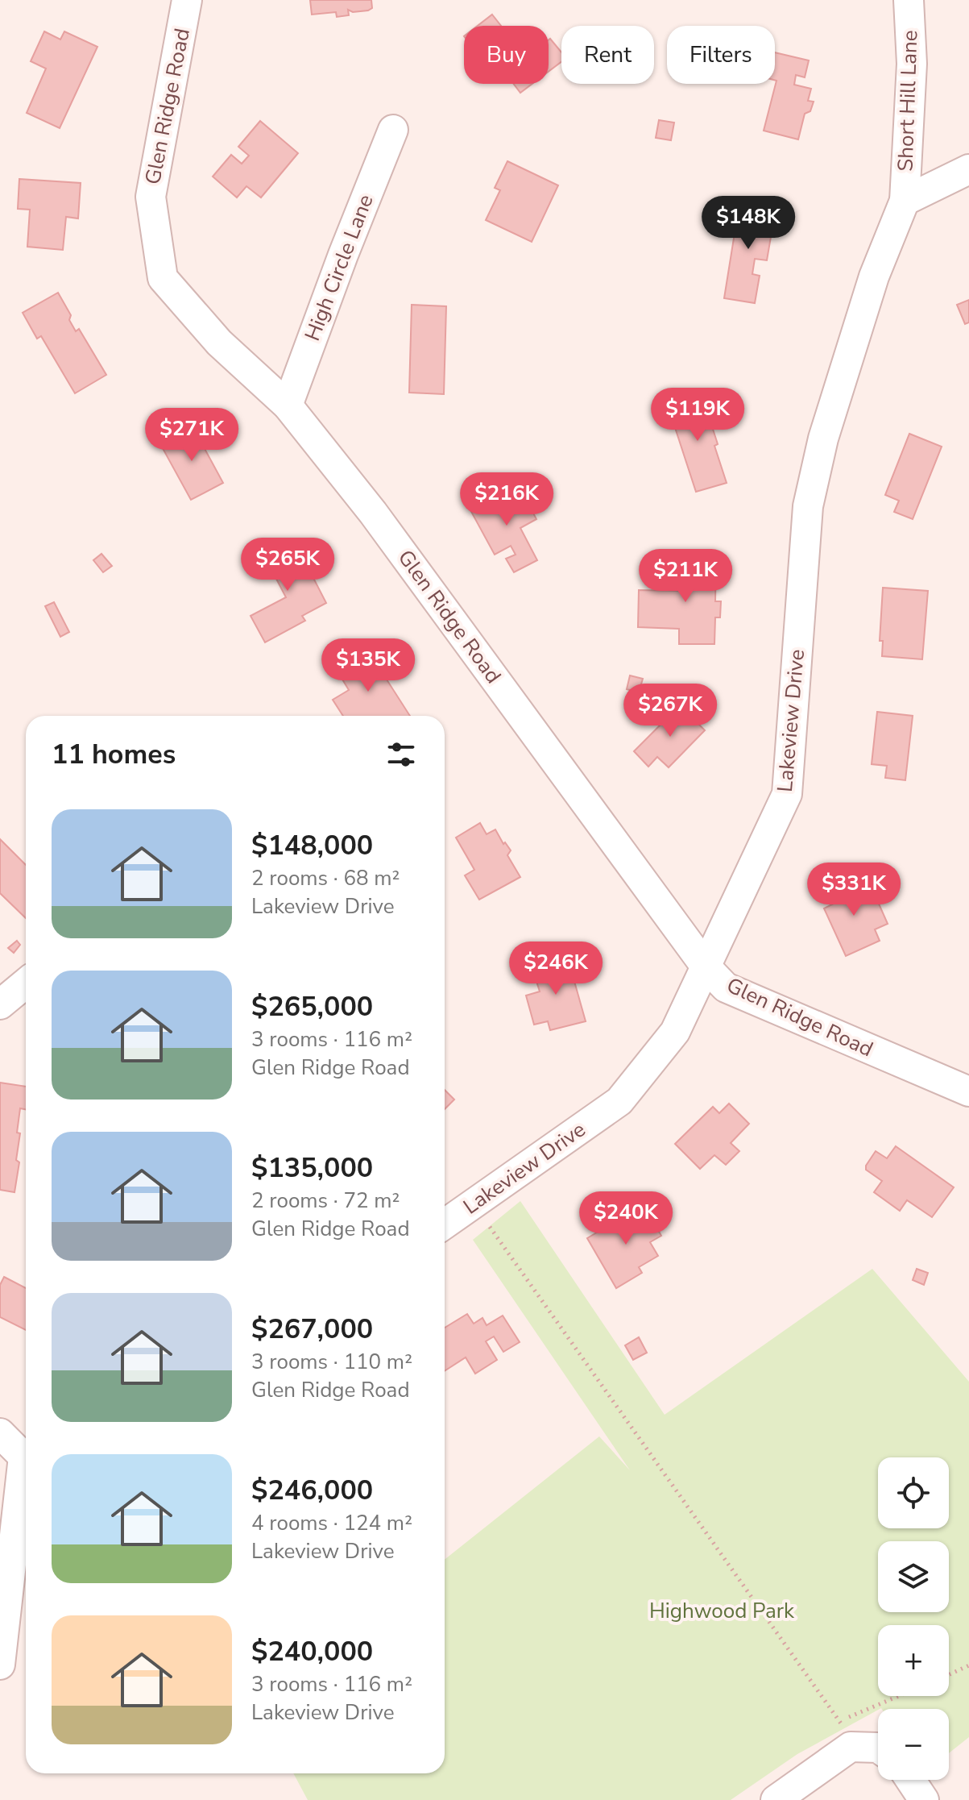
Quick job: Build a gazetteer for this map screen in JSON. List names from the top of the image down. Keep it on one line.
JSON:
{"streets":{"street":["Short Hill Lane","Glen Ridge Road","High Circle Lane","Lakeview Drive"]},"crossings":[["Short Hill Lane","Lakeview Drive"],["Glen Ridge Road","High Circle Lane"],["Glen Ridge Road","Lakeview Drive"]],"parks":["Highwood Park"],"page":{"chip":["Buy","Rent","Filters"],"price":["$148K","$119K","$271K","$216K","$265K","$211K","$135K","$267K","$331K","$246K","$240K"],"heading":"11 homes","list":[{"name":"$148,000","note":"2 rooms · 68 m² · Lakeview Drive"},{"name":"$265,000","note":"3 rooms · 116 m² · Glen Ridge Road"},{"name":"$135,000","note":"2 rooms · 72 m² · Glen Ridge Road"},{"name":"$267,000","note":"3 rooms · 110 m² · Glen Ridge Road"},{"name":"$246,000","note":"4 rooms · 124 m² · Lakeview Drive"},{"name":"$240,000","note":"3 rooms · 116 m² · Lakeview Drive"}],"map_buttons":["+","−"]}}
